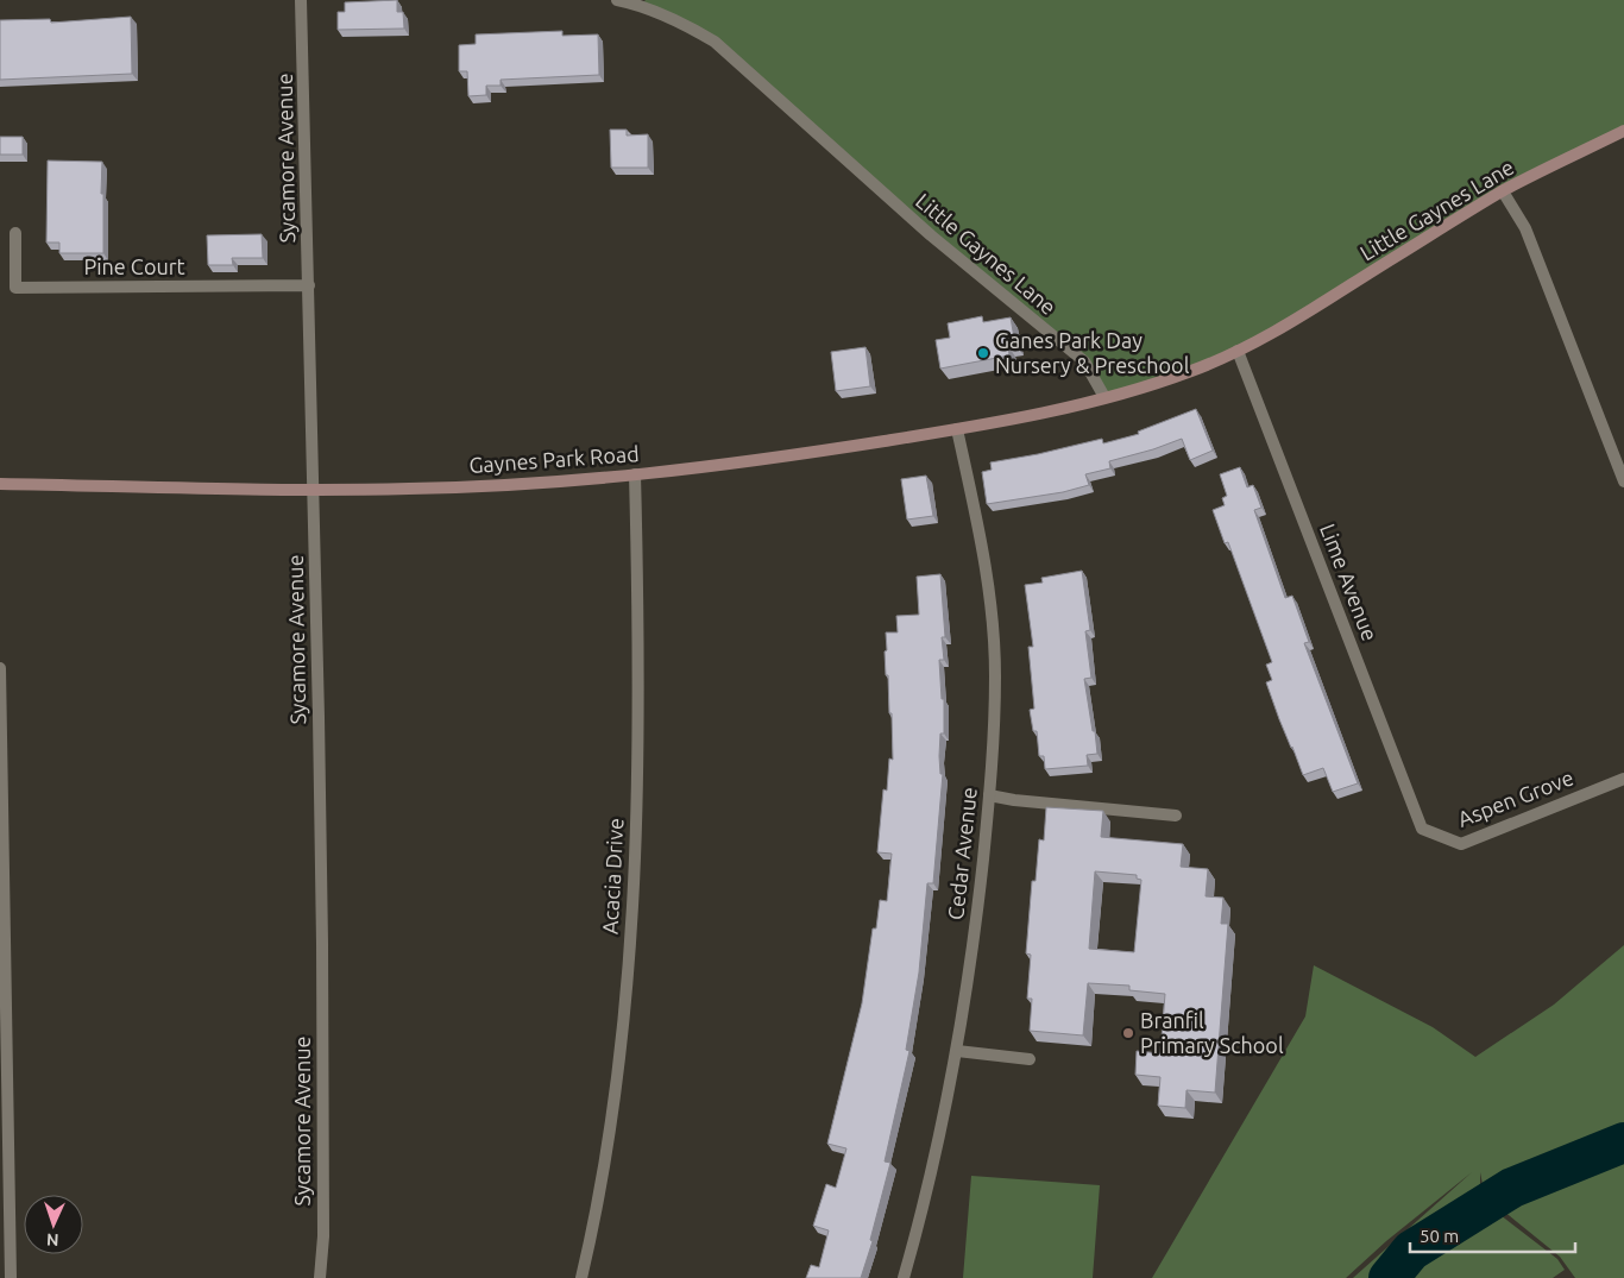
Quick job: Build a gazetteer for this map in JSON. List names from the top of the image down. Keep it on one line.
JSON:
{"streets":{"street":["Sycamore Avenue","Little Gaynes Lane","Pine Court","Gaynes Park Road","Lime Avenue","Aspen Grove","Cedar Avenue","Acacia Drive"]},"crossings":[["Sycamore Avenue","Pine Court"],["Sycamore Avenue","Gaynes Park Road"],["Little Gaynes Lane","Gaynes Park Road"],["Little Gaynes Lane","Lime Avenue"],["Gaynes Park Road","Cedar Avenue"],["Gaynes Park Road","Acacia Drive"],["Lime Avenue","Aspen Grove"]],"places":["Ganes Park Day Nursery & Preschool","Branfil Primary School"],"scale_bar":"50 m","north":"bottom"}
